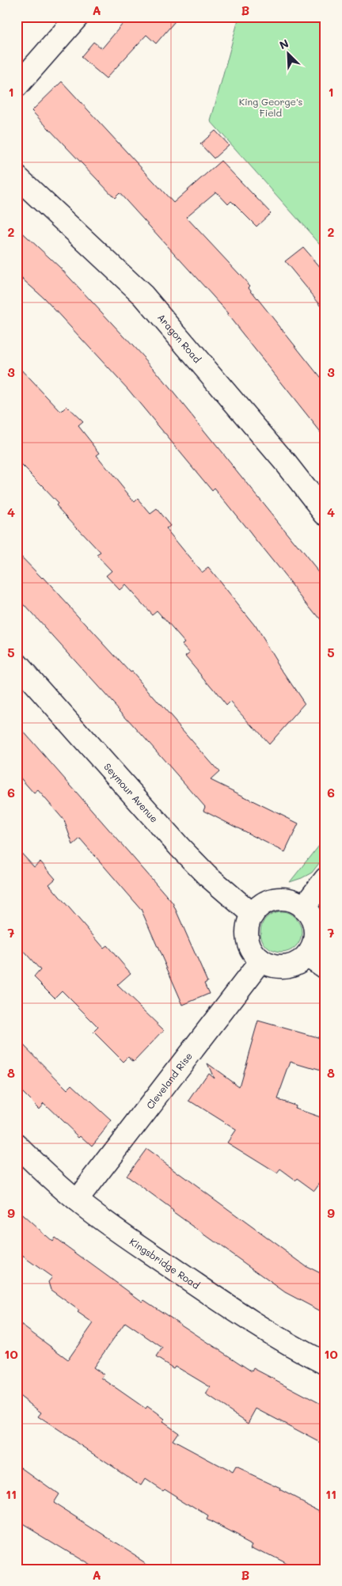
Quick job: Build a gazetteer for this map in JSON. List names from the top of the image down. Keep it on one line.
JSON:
{"streets":{"street":["Aragon Road","Seymour Avenue","Cleveland Rise","Kingsbridge Road"]},"crossings":[["Seymour Avenue","Cleveland Rise"],["Cleveland Rise","Kingsbridge Road"]],"parks":["King George's Field"],"north":"top left","grid":{"columns":["A","B"],"rows":["1","2","3","4","5","6","7","8","9","10","11"]}}
